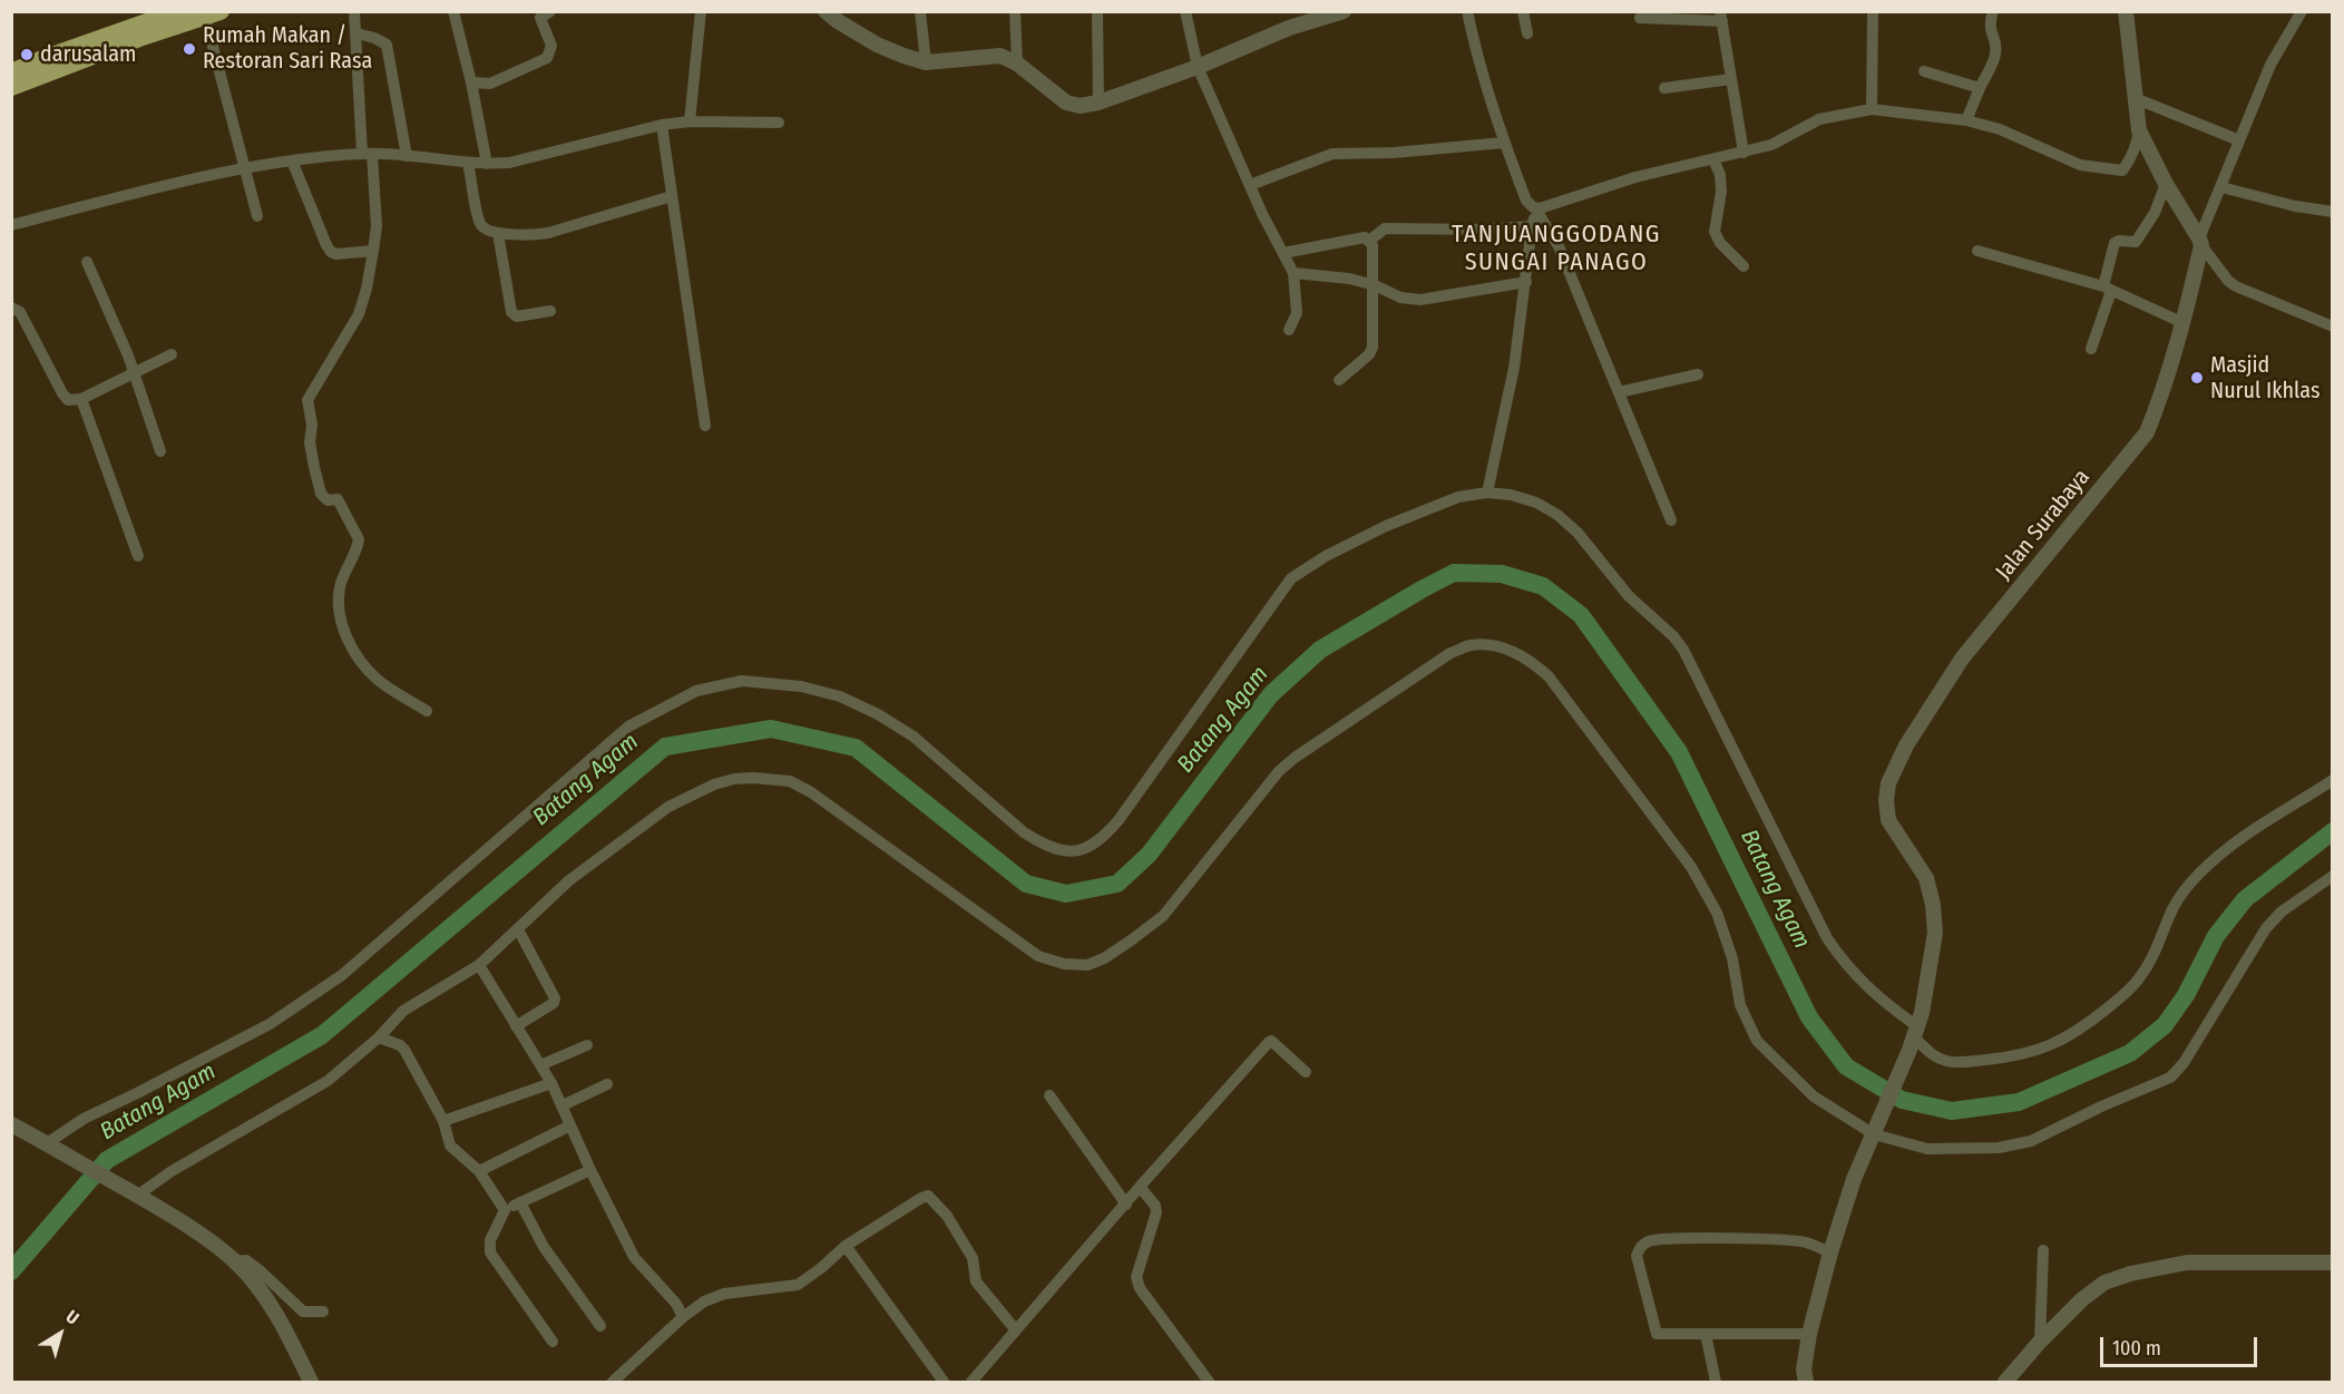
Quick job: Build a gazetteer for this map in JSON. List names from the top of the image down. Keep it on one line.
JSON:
{"streets":{"street":["Jalan Surabaya"]},"districts":["TANJUANGGODANG SUNGAI PANAGO"],"water":["Batang Agam"],"places":["Rumah Makan / Restoran Sari Rasa","darusalam","Masjid Nurul Ikhlas"],"scale_bar":"100 m","north":"top right"}
